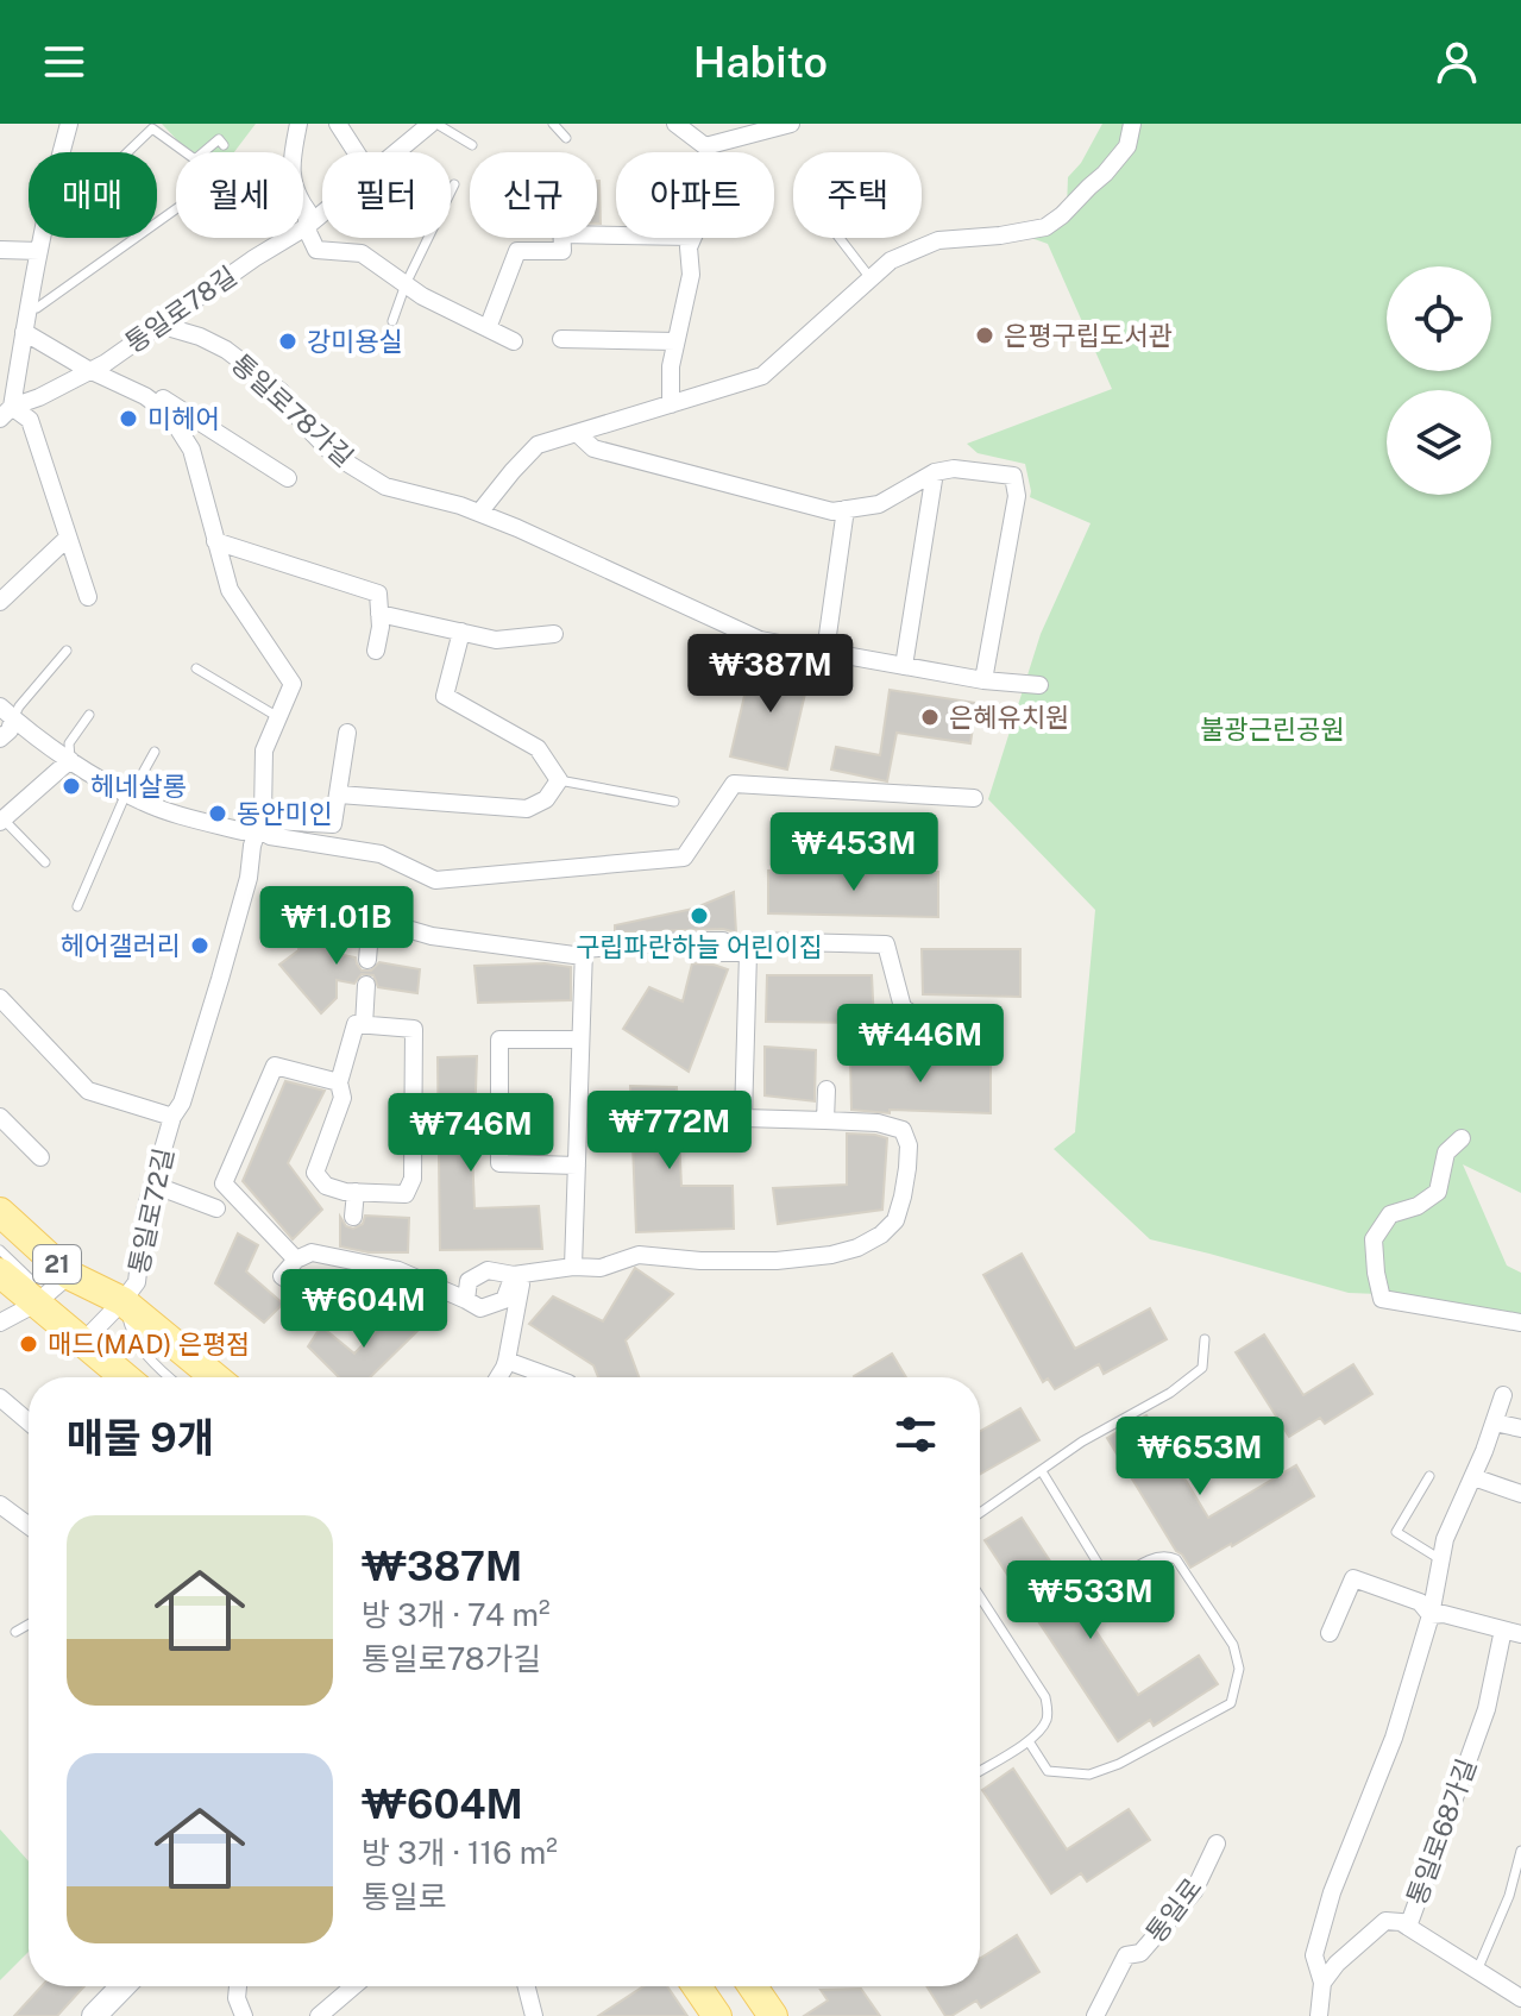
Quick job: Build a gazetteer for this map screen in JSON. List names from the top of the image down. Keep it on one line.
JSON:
{"streets":{"main road":["21"],"street":["통일로78길","통일로78가길","통일로72길","통일로68가길","통일로"]},"crossings":[["통일로78길","통일로78가길"],["통일로78길","통일로72길"],["통일로72길","21"]],"parks":["불광근린공원"],"places":["은평구립도서관","강미용실","미헤어","은혜유치원","헤네살롱","동안미인","구립파란하늘 어린이집","헤어갤러리","매드(MAD) 은평점"],"page":{"header":"Habito","chip":["매매","월세","필터","신규","아파트","주택"],"price":["₩387M","₩453M","₩1.01B","₩446M","₩772M","₩746M","₩604M","₩653M","₩533M"],"heading":"매물 9개","list":[{"name":"₩387M","note":"방 3개 · 74 m² · 통일로78가길"},{"name":"₩604M","note":"방 3개 · 116 m² · 통일로"}]}}
